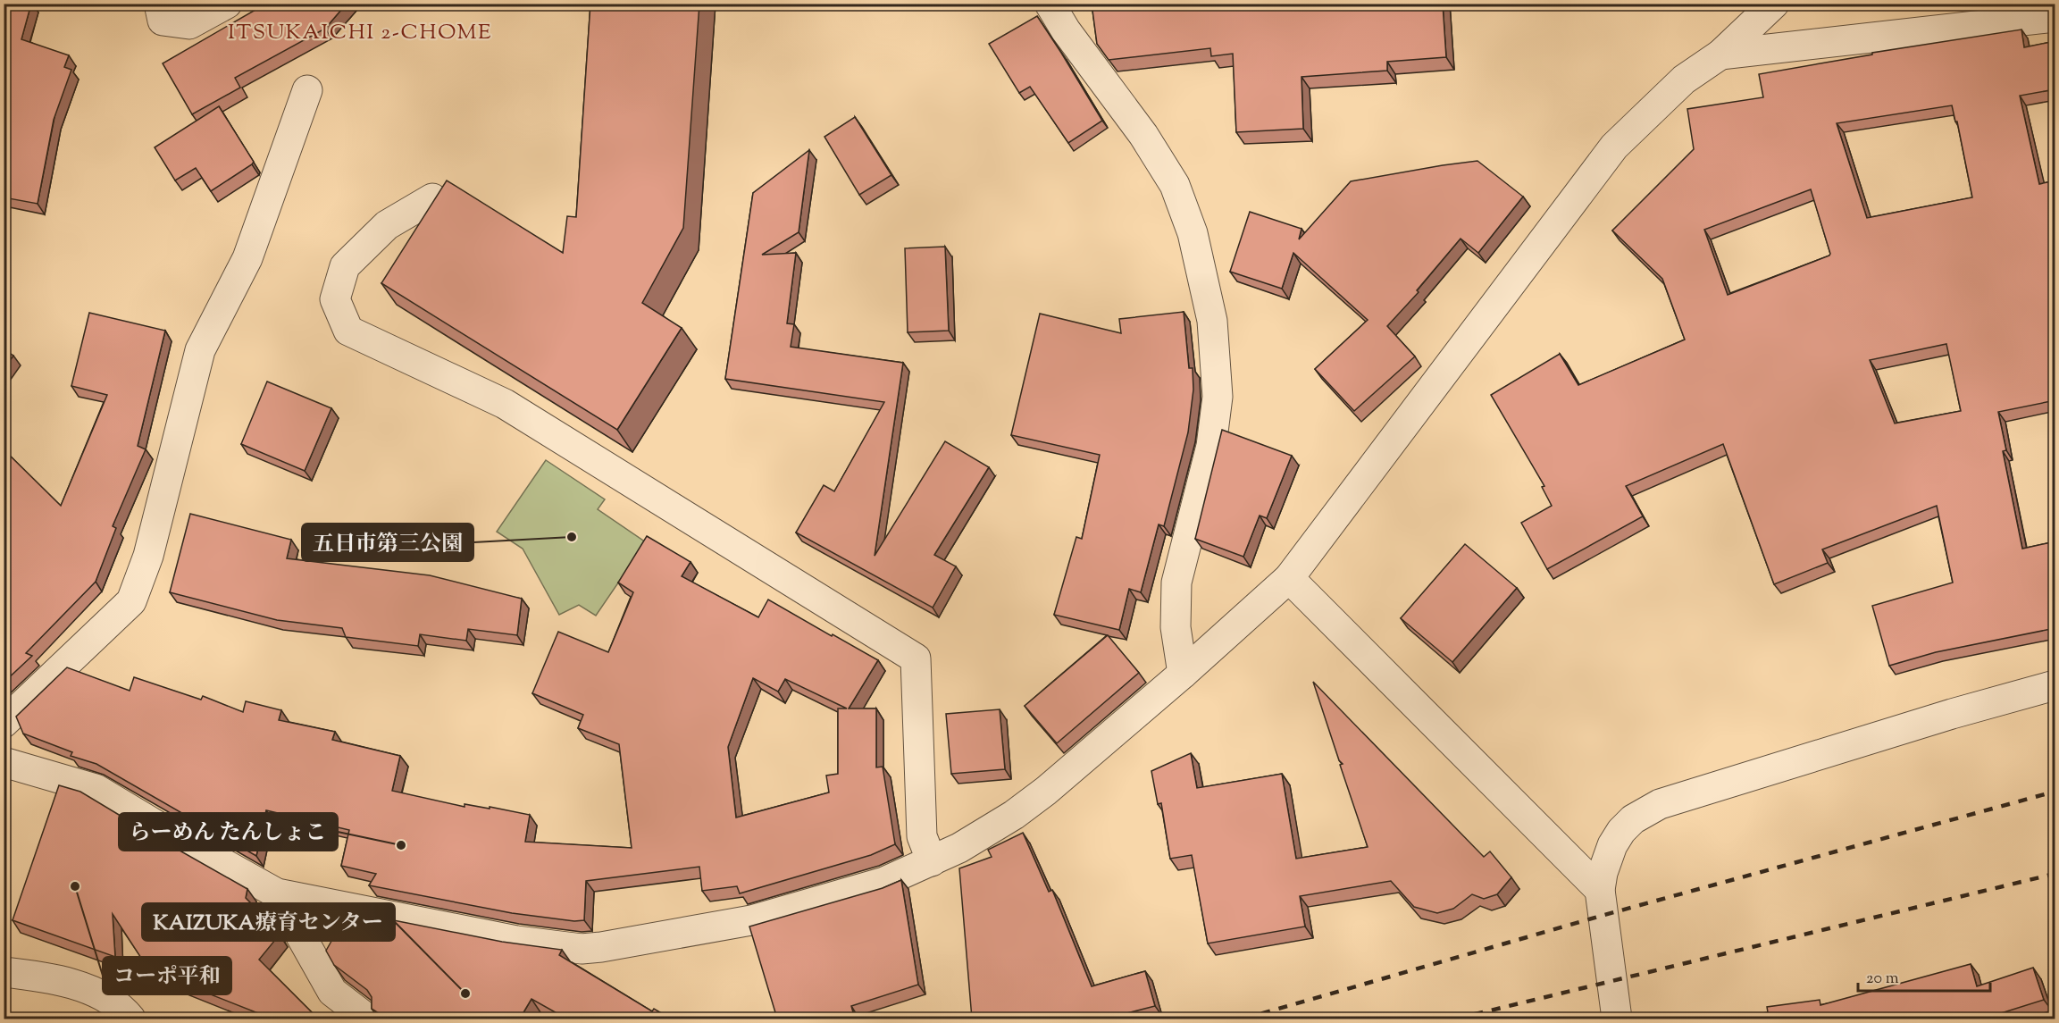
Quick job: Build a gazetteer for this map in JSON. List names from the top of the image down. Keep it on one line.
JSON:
{"districts":["ITSUKAICHI 2-CHOME"],"places":["五日市第三公園","らーめん たんしょこ","コーポ平和","KAIZUKA療育センター"],"scale_bar":"20 m"}
